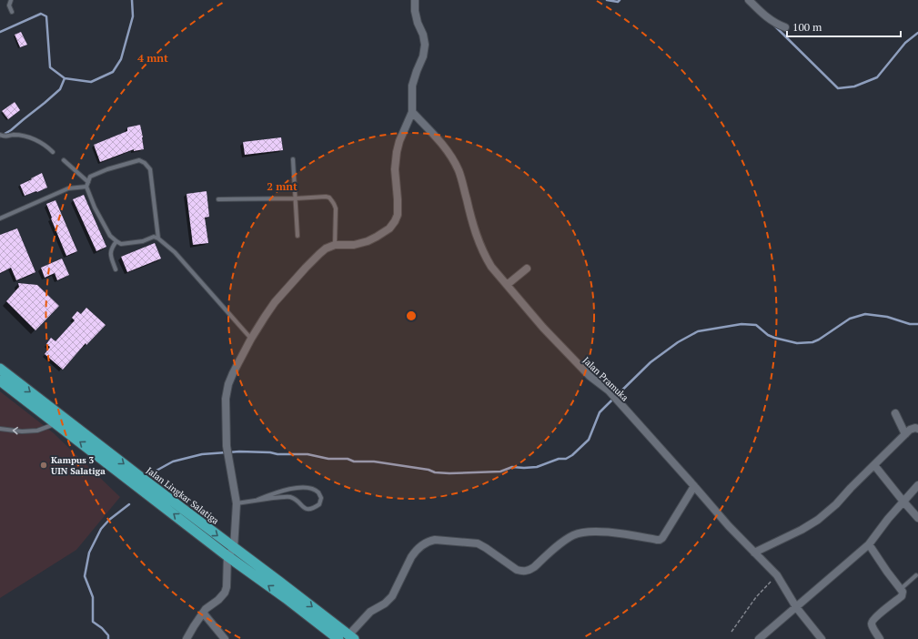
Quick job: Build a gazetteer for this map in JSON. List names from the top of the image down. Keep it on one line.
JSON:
{"streets":{"highway":["Jalan Lingkar Salatiga"],"street":["Jalan Pramuka"]},"places":["Kampus 3 UIN Salatiga"],"scale_bar":"100 m","rings":["4 mnt","2 mnt"]}
